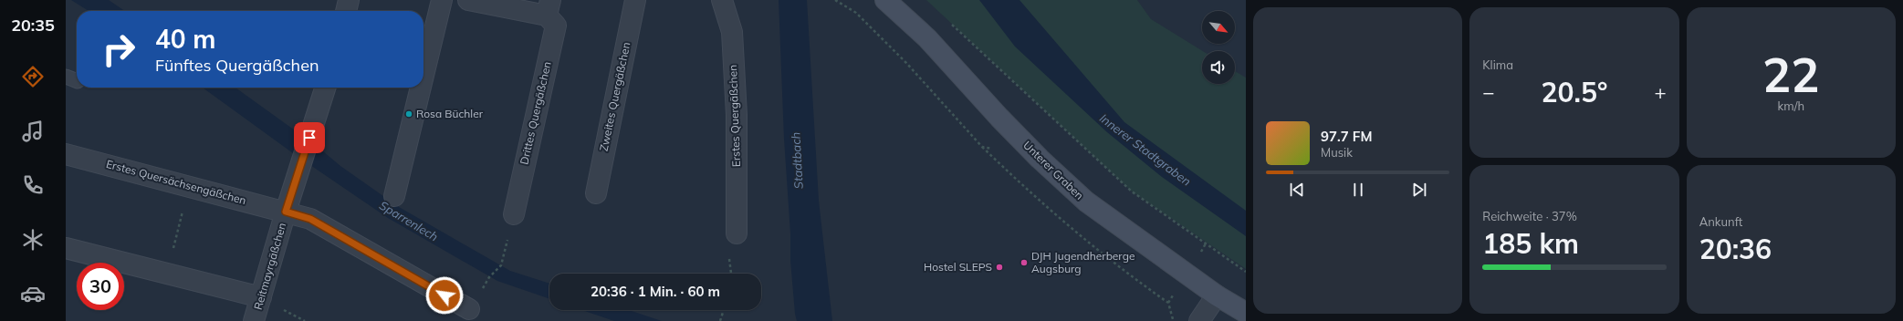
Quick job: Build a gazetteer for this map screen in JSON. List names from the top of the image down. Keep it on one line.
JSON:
{"streets":{"street":["Zweites Quergäßchen","Drittes Quergäßchen","Erstes Quergäßchen","Unterer Graben","Erstes Quersächsengäßchen","Reitmayrgäßchen"]},"crossings":[["Erstes Quersächsengäßchen","Reitmayrgäßchen"]],"water":["Innerer Stadtgraben","Stadtbach","Sparrenlech"],"places":["Rosa Büchler","DJH Jugendherberge Augsburg","Hostel SLEPS"],"north":"bottom right","page":{"tabs":"20:35","tile":["Klima",["22","km/h"],["Reichweite · 37%","185 km"],["Ankunft","20:36"]],"turn":["40 m","Fünftes Quergäßchen"],"heat":["−","20.5°","+"],"song":["97.7 FM","Musik"],"limit":"30","trip":"20:36 · 1 Min. · 60 m"}}
